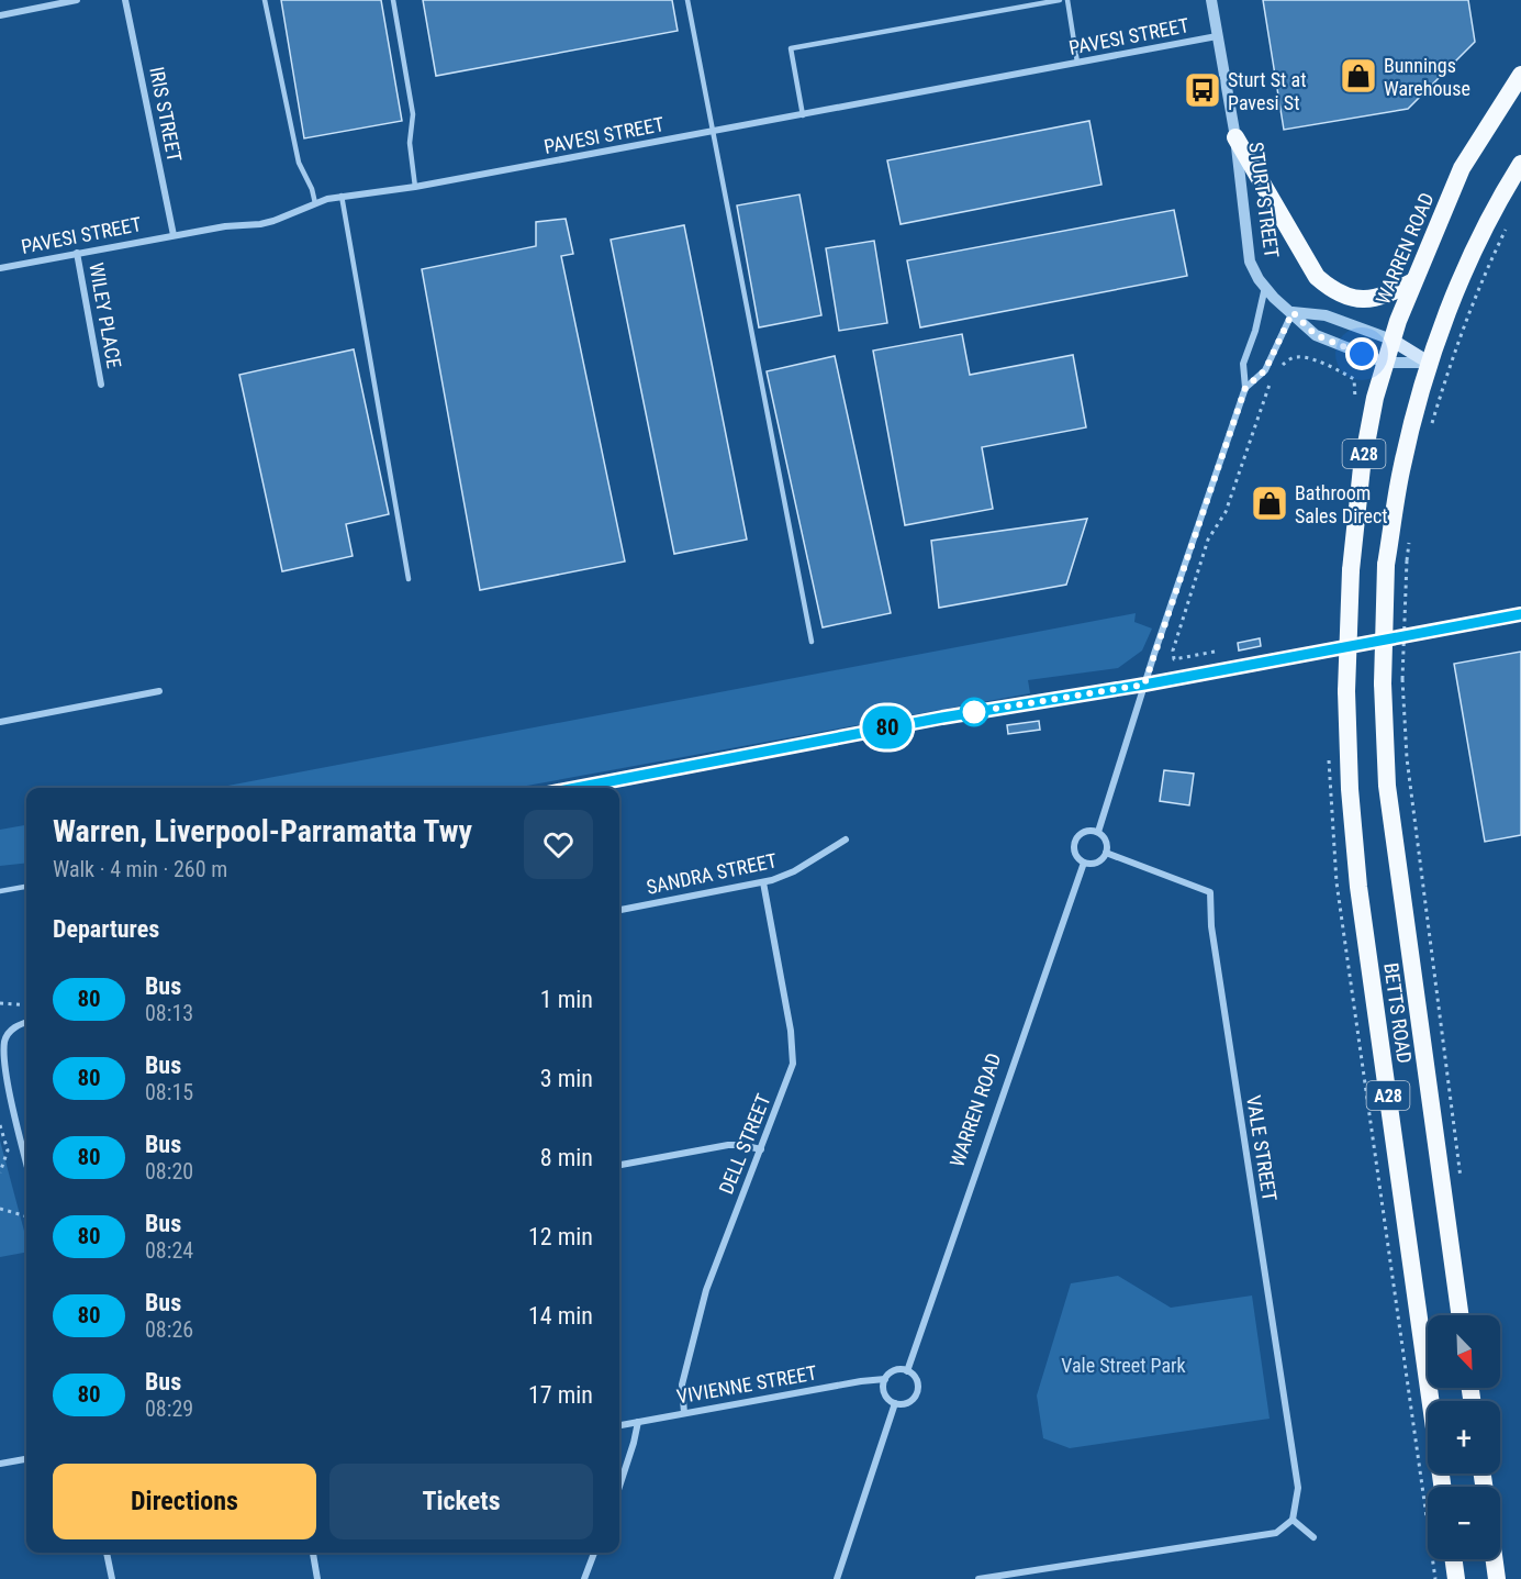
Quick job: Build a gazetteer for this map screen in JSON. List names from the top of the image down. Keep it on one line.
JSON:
{"streets":{"highway":["WARREN ROAD","A28","BETTS ROAD"],"street":["PAVESI STREET","IRIS STREET","STURT STREET","WILEY PLACE","SANDRA STREET","DELL STREET","VALE STREET","VIVIENNE STREET"]},"crossings":[["PAVESI STREET","IRIS STREET"],["PAVESI STREET","STURT STREET"],["PAVESI STREET","WILEY PLACE"],["STURT STREET","WARREN ROAD"],["STURT STREET","A28"],["STURT STREET","BETTS ROAD"],["WARREN ROAD","BETTS ROAD"],["WARREN ROAD","VALE STREET"],["WARREN ROAD","VIVIENNE STREET"],["A28","BETTS ROAD"],["SANDRA STREET","DELL STREET"],["DELL STREET","VIVIENNE STREET"]],"parks":["Vale Street Park"],"places":{"shop":["Bunnings Warehouse","Bathroom Sales Direct"],"bus stop":["Sturt St at Pavesi St"]},"lines":["bus line 80"],"north":"bottom right","page":{"on_map":"80","heading":[["Warren, Liverpool-Parramatta Twy","Walk · 4 min · 260 m"],"Departures"],"list":[{"mark":"80","name":"Bus","note":"08:13","value":"1 min"},{"mark":"80","name":"Bus","note":"08:15","value":"3 min"},{"mark":"80","name":"Bus","note":"08:20","value":"8 min"},{"mark":"80","name":"Bus","note":"08:24","value":"12 min"},{"mark":"80","name":"Bus","note":"08:26","value":"14 min"},{"mark":"80","name":"Bus","note":"08:29","value":"17 min"}],"map_buttons":["+","−"],"buttons":["Directions","Tickets"]}}
